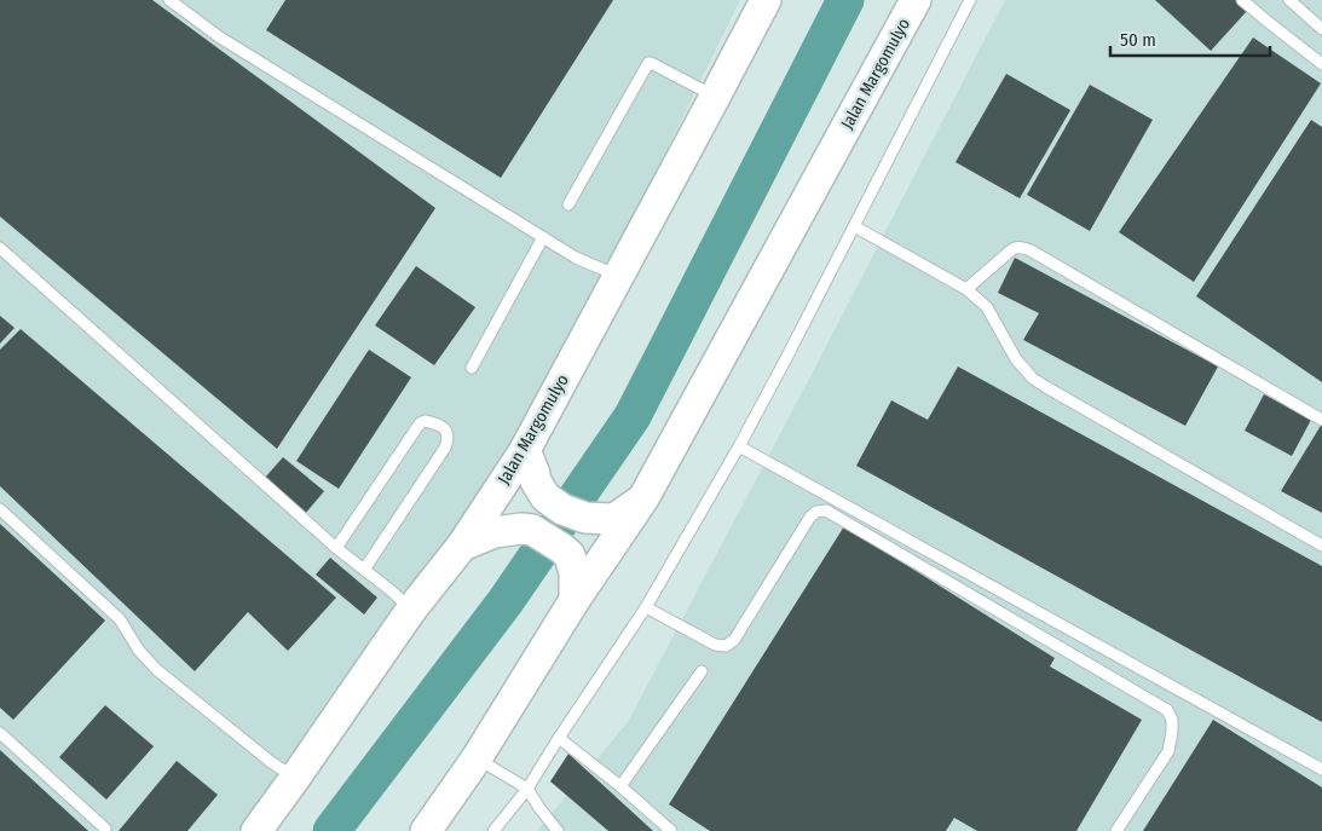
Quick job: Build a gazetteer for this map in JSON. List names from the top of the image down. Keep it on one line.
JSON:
{"streets":{"main road":["Jalan Margomulyo"]},"scale_bar":"50 m"}
